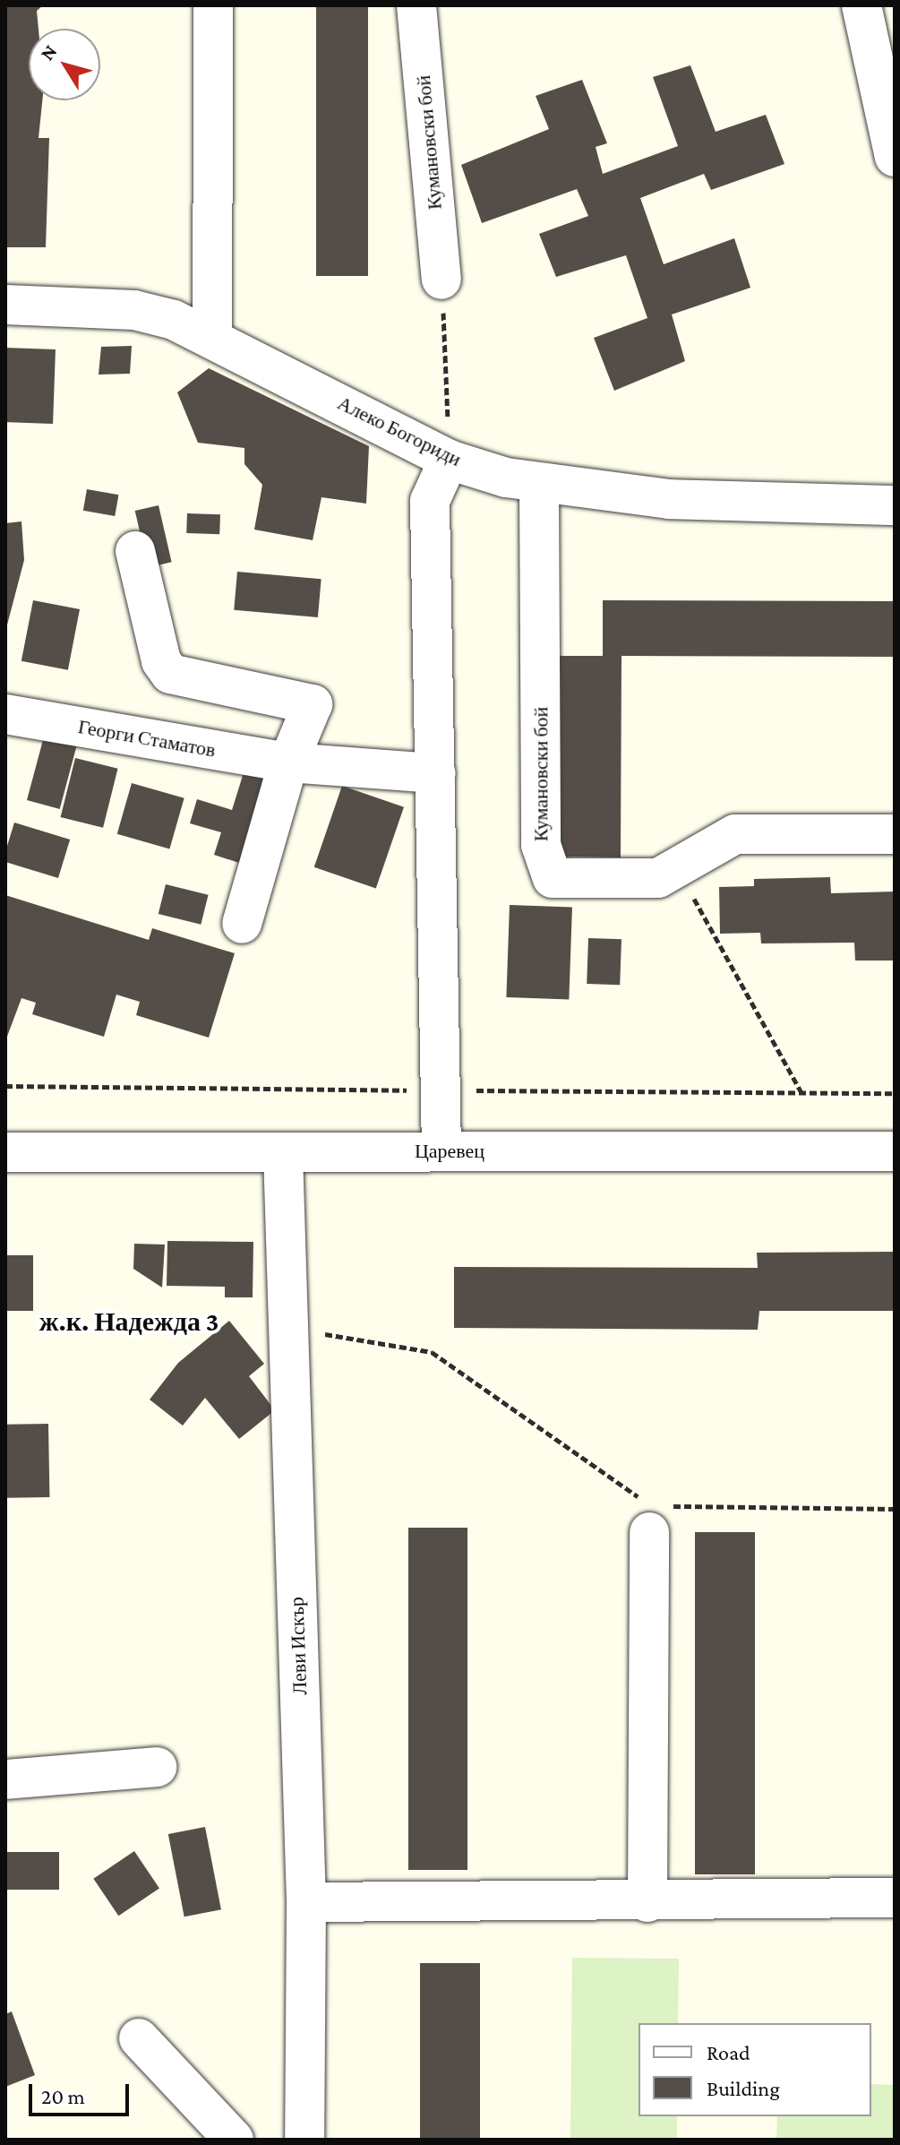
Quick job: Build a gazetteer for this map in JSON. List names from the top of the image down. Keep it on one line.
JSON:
{"streets":{"street":["Кумановски бой","Алеко Богориди","Георги Стаматов","Царевец","Леви Искър"]},"crossings":[["Кумановски бой","Алеко Богориди"],["Царевец","Леви Искър"]],"districts":["ж.к. Надежда 3"],"legend":["Road","Building"],"scale_bar":"20 m","north":"top left"}
